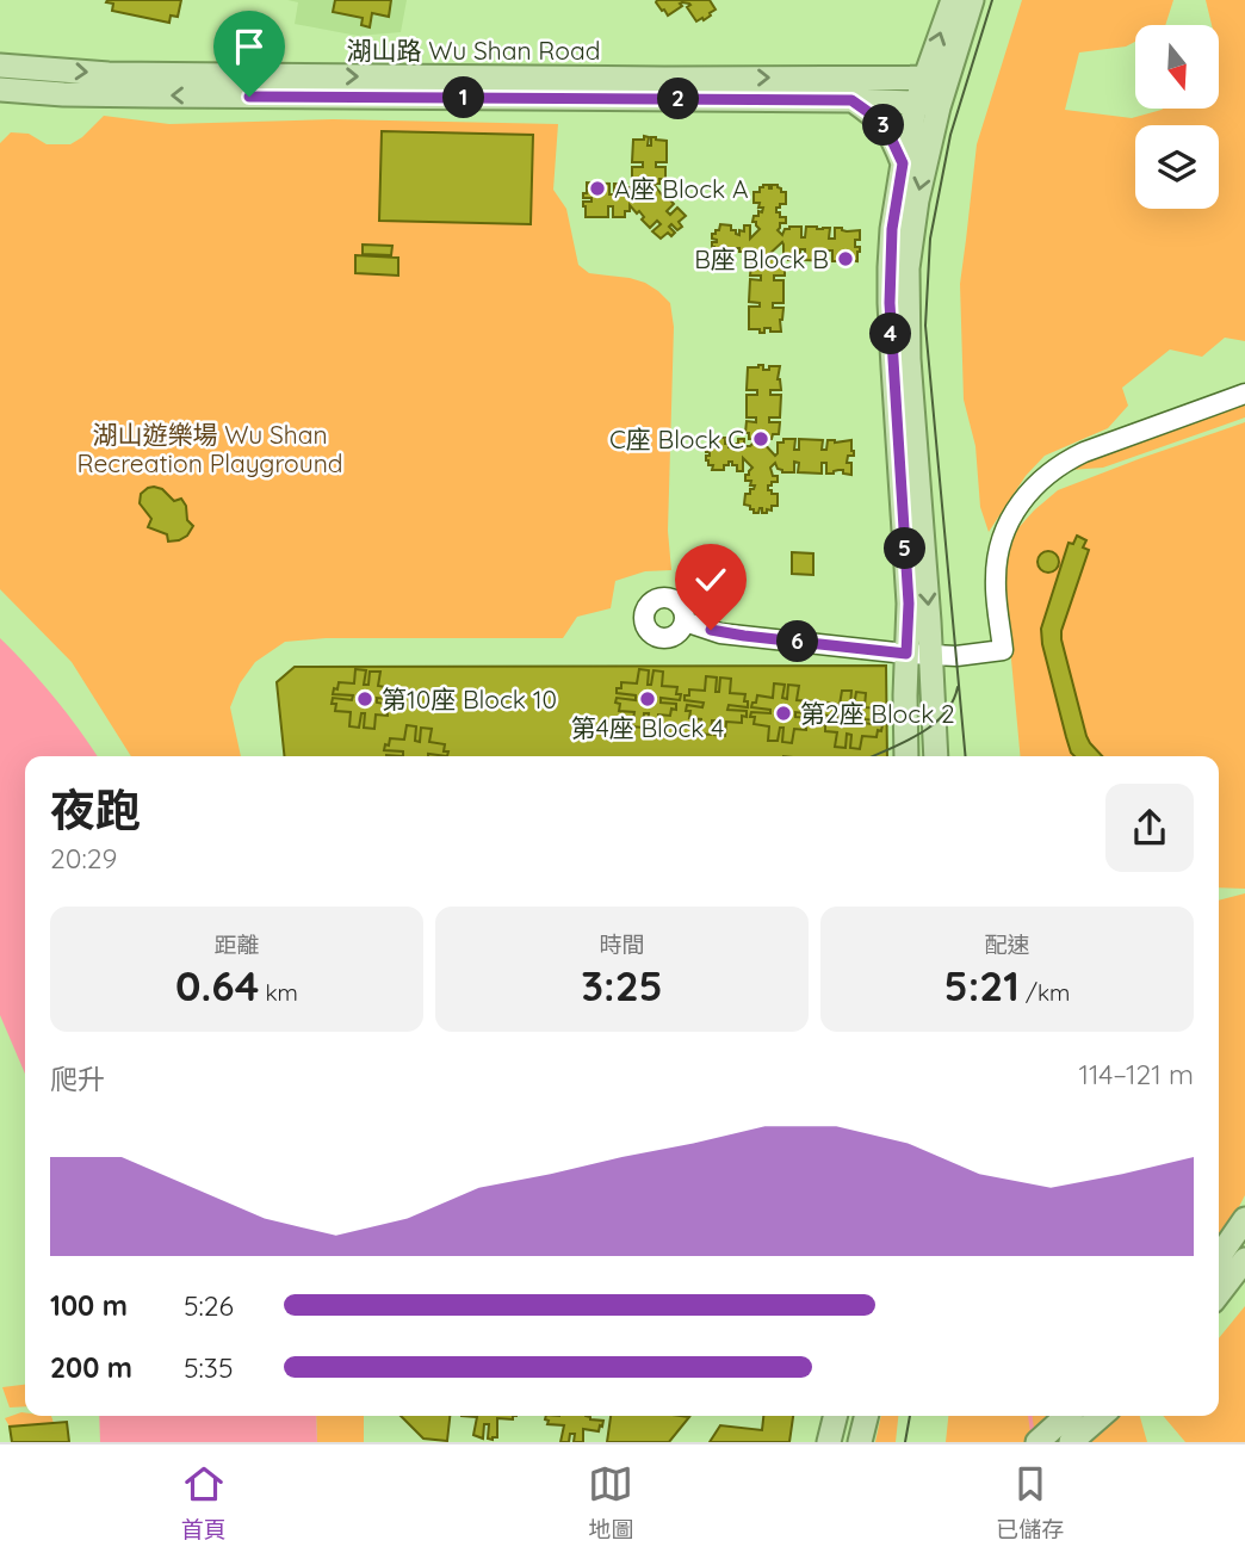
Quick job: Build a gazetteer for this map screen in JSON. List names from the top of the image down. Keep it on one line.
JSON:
{"streets":{"main road":["湖山路 Wu Shan Road"]},"parks":["湖山遊樂場 Wu Shan Recreation Playground"],"places":["A座 Block A","B座 Block B","C座 Block C","第10座 Block 10","第4座 Block 4","第2座 Block 2"],"north":"bottom","page":{"pins":["1","2","3","4","5","6"],"heading":["夜跑","20:29"],"stats":[["距離","0.64 km"],["時間","3:25"],["配速","5:21 /km"]],"chart":["爬升","114–121 m"],"list":[{"name":"100 m","note":"5:26"},{"name":"200 m","note":"5:35"}],"tabs":["首頁","地圖","已儲存"]}}
